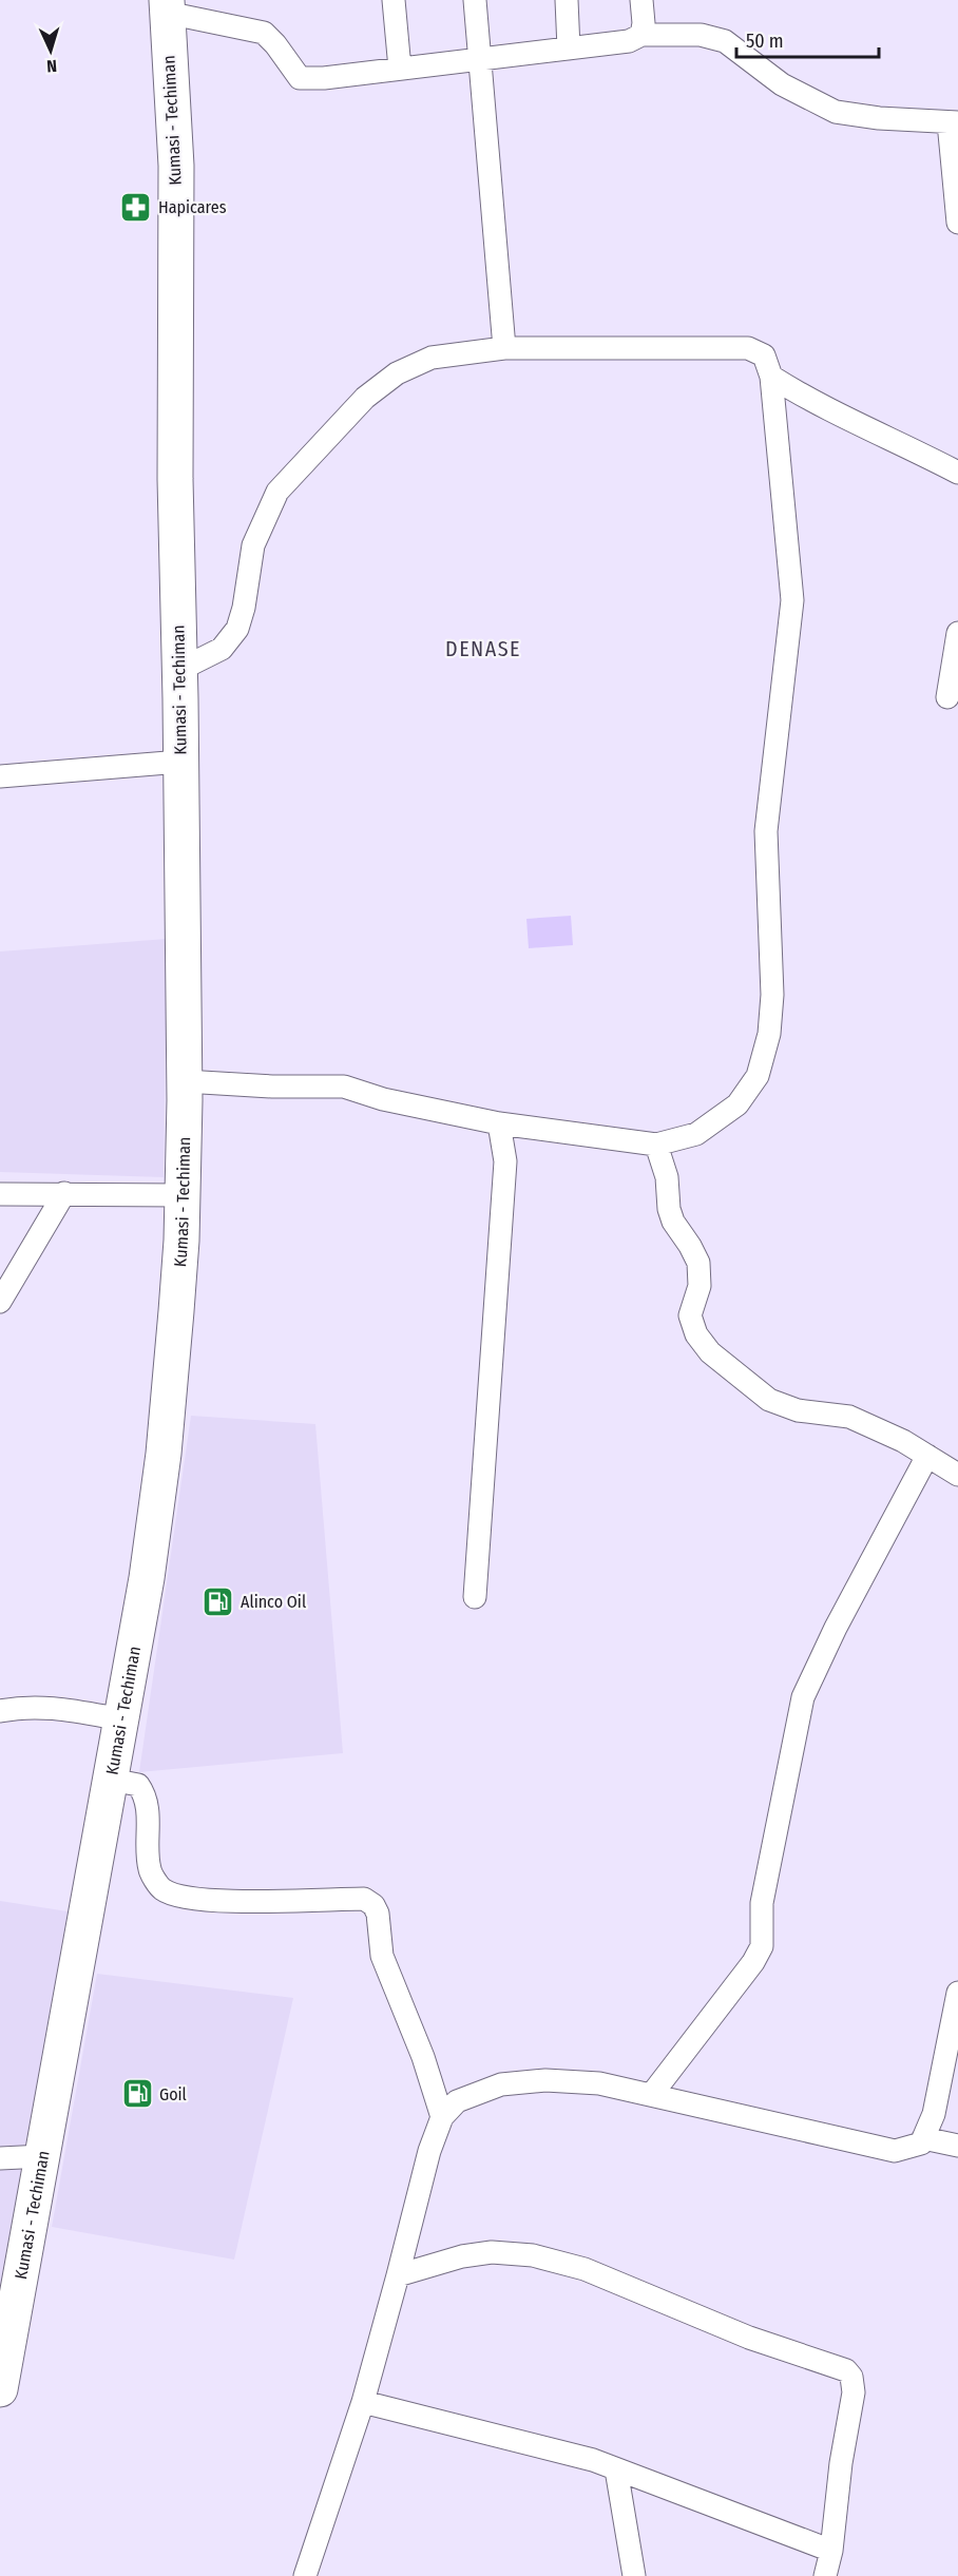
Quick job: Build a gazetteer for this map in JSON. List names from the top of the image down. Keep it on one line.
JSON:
{"streets":{"highway":["Kumasi - Techiman"]},"districts":["DENASE"],"places":{"pharmacy":["Hapicares"],"fuel station":["Alinco Oil","Goil"]},"scale_bar":"50 m","north":"bottom"}
